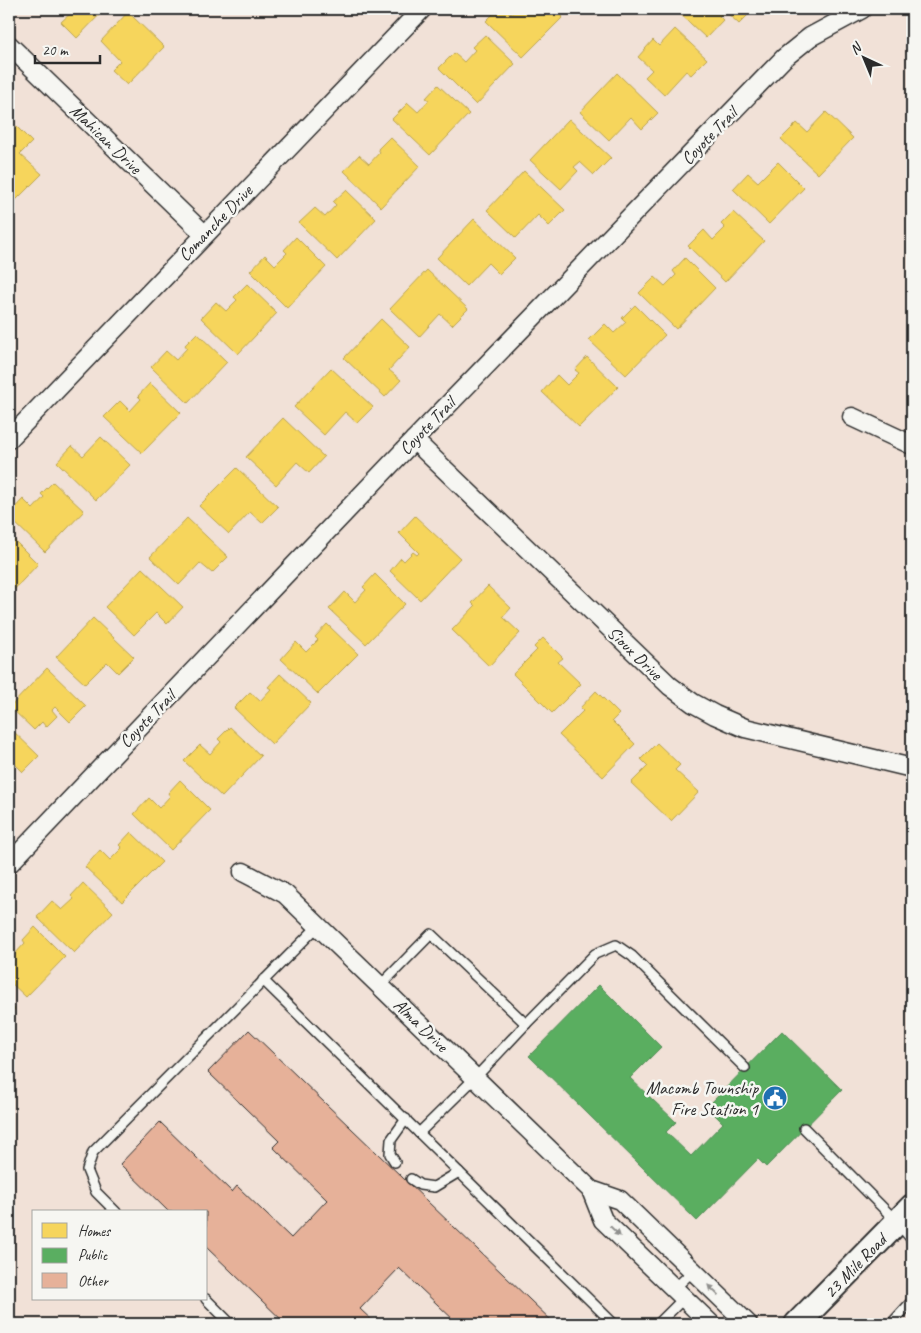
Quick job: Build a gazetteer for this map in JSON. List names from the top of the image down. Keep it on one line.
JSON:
{"streets":{"main road":["23 Mile Road"],"street":["Coyote Trail","Mahican Drive","Comanche Drive","Sioux Drive","Alma Drive"]},"crossings":[["Coyote Trail","Sioux Drive"],["Mahican Drive","Comanche Drive"]],"places":{"public building":["Macomb Township Fire Station 1"]},"legend":["Homes","Public","Other"],"scale_bar":"20 m","north":"top left"}
